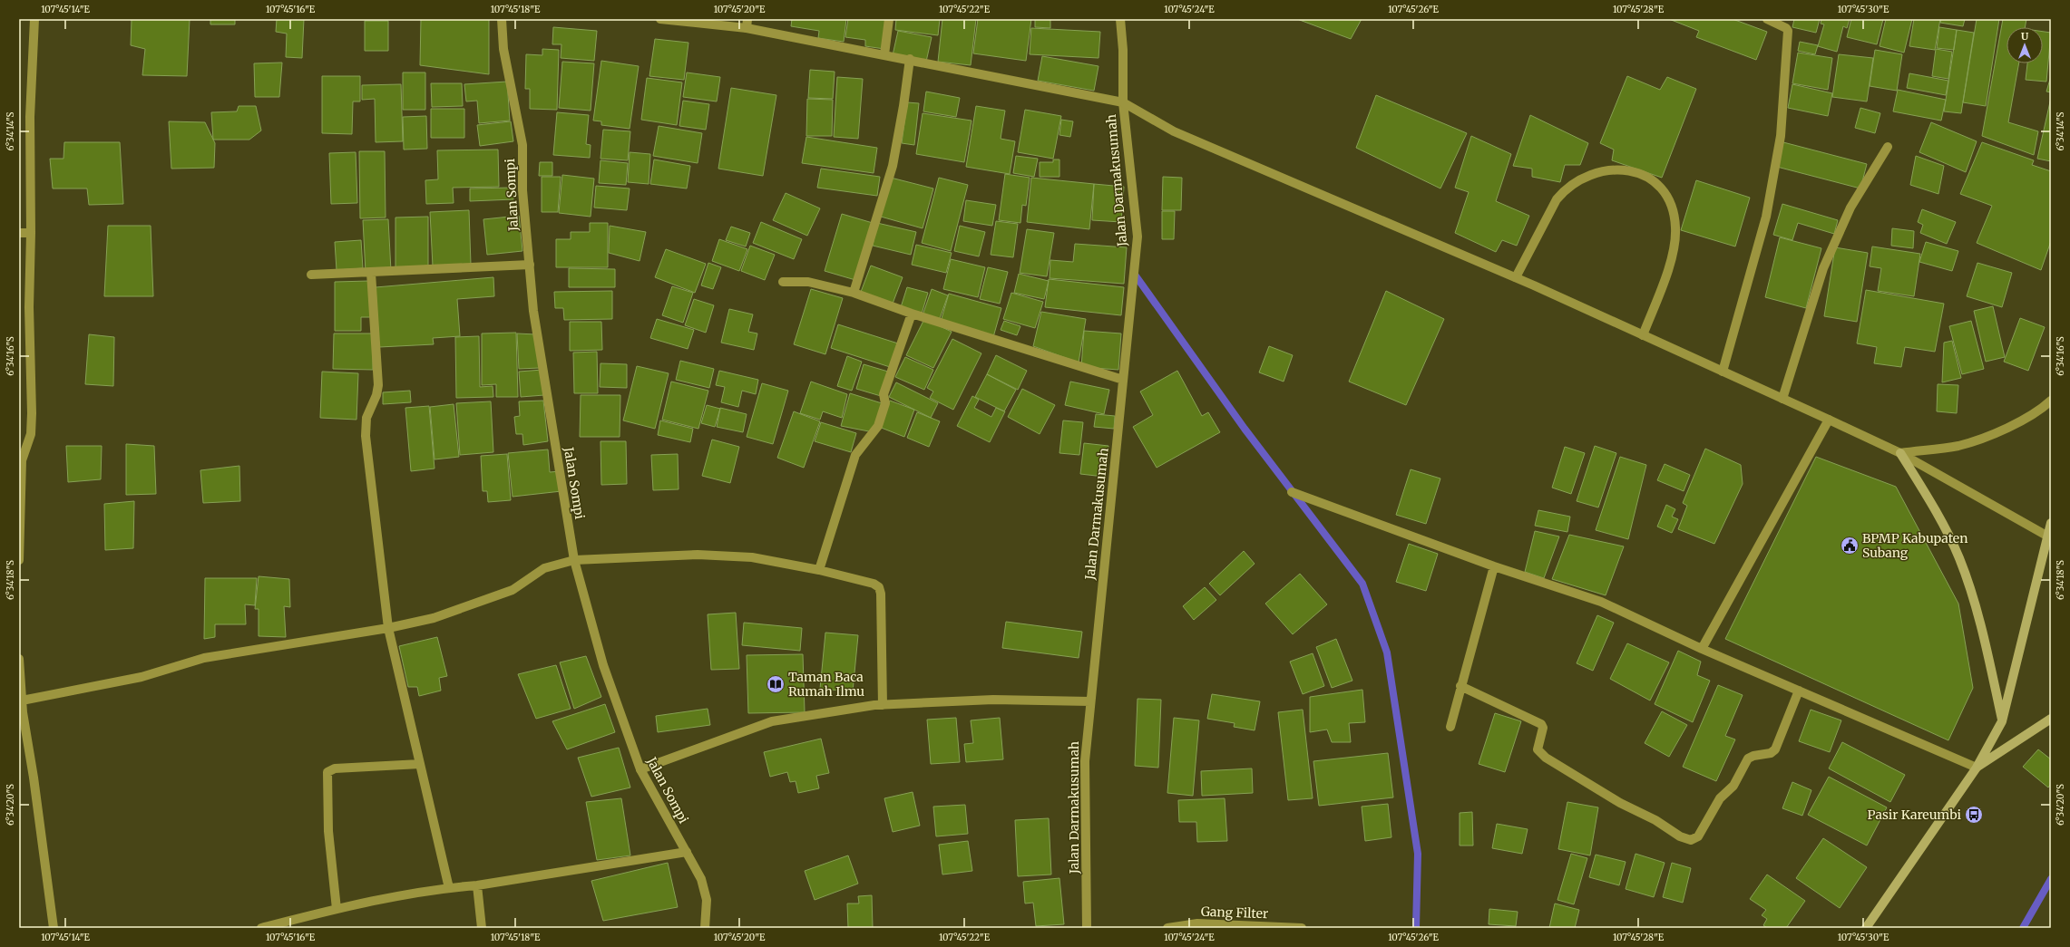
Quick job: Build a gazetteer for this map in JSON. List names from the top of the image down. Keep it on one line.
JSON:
{"streets":{"street":["Jalan Darmakusumah","Jalan Sompi","Gang Filter"]},"places":{"public building":["BPMP Kabupaten Subang"],"library":["Taman Baca Rumah Ilmu"],"bus stop":["Pasir Kareumbi"]},"north":"top","coordinates":["107°45'14\"E","107°45'16\"E","107°45'18\"E","107°45'20\"E","107°45'22\"E","107°45'24\"E","107°45'26\"E","107°45'28\"E","107°45'30\"E","6°34'14\"S","6°34'16\"S","6°34'18\"S","6°34'20\"S"]}
